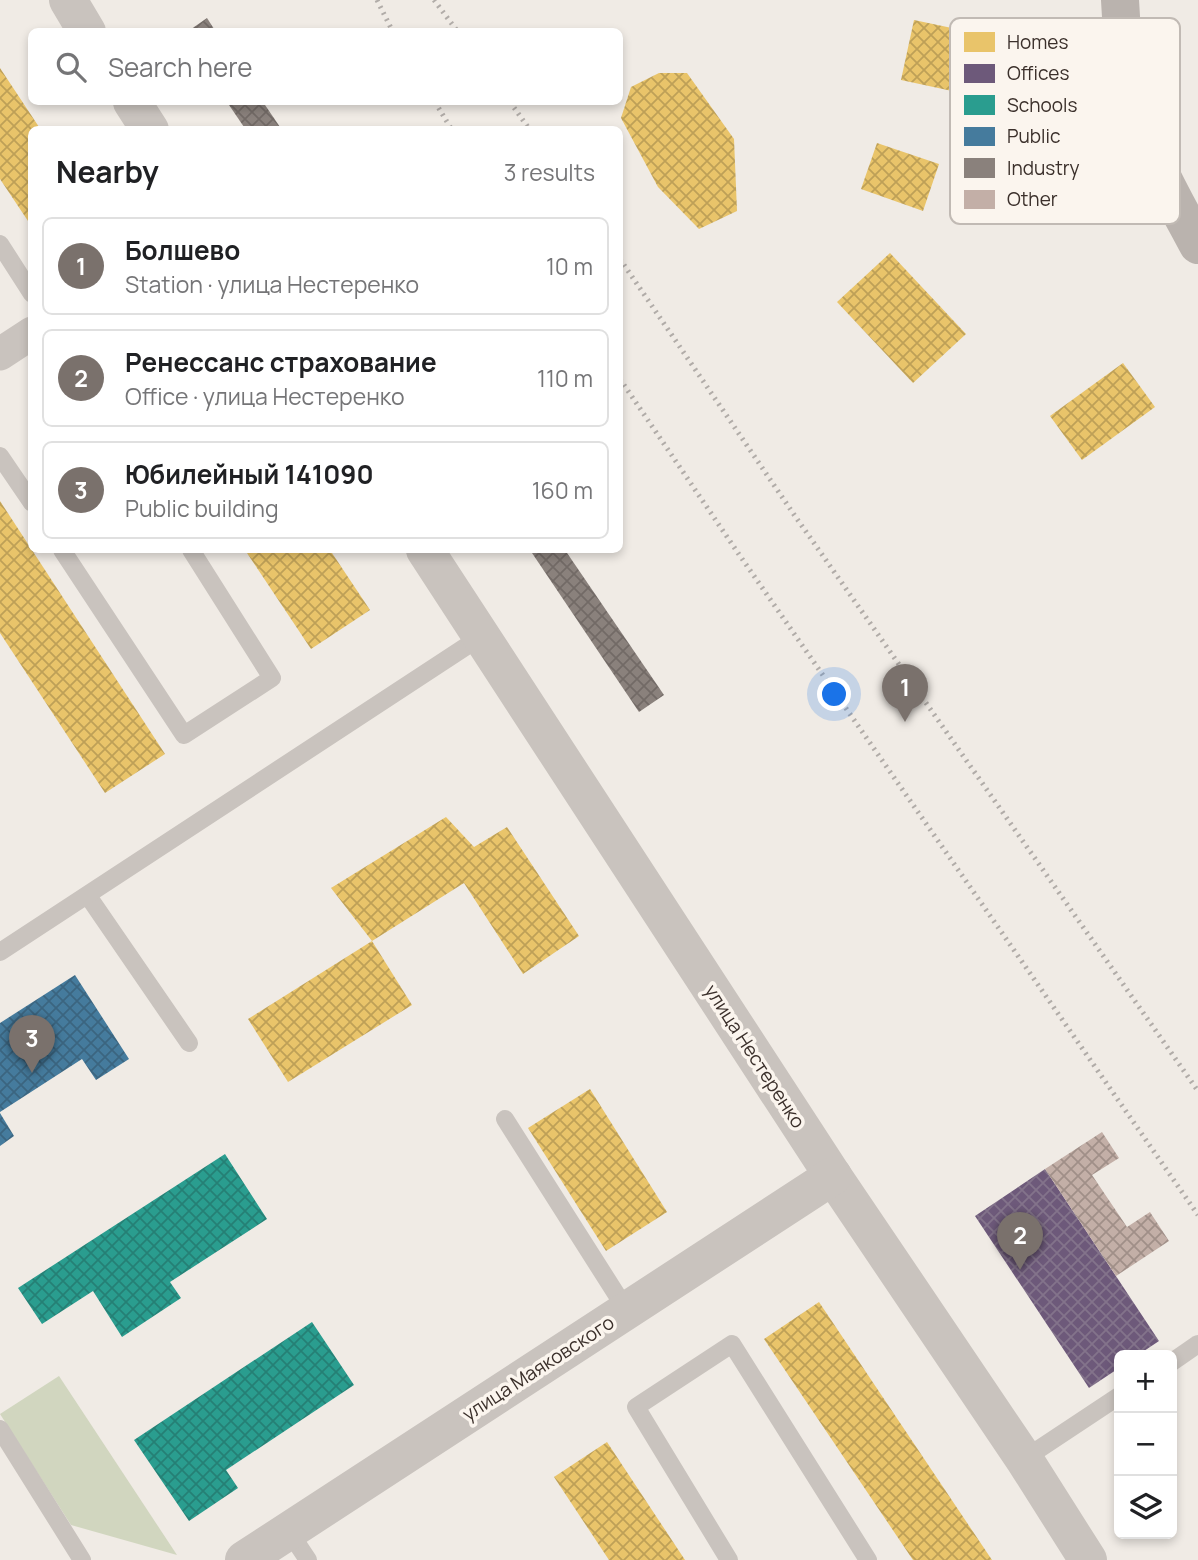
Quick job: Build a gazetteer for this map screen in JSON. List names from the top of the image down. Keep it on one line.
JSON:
{"streets":{"street":["улица Нестеренко","улица Маяковского"]},"crossings":[["улица Нестеренко","улица Маяковского"]],"legend":["Homes","Offices","Schools","Public","Industry","Other"],"page":{"search":"Search here","heading":["Nearby","3 results"],"list":[{"mark":"1","name":"Болшево","note":"Station · улица Нестеренко","value":"10 m"},{"mark":"2","name":"Ренессанс страхование","note":"Office · улица Нестеренко","value":"110 m"},{"mark":"3","name":"Юбилейный 141090","note":"Public building","value":"160 m"}],"pins":["1","3","2"],"map_buttons":["+","−"]}}
